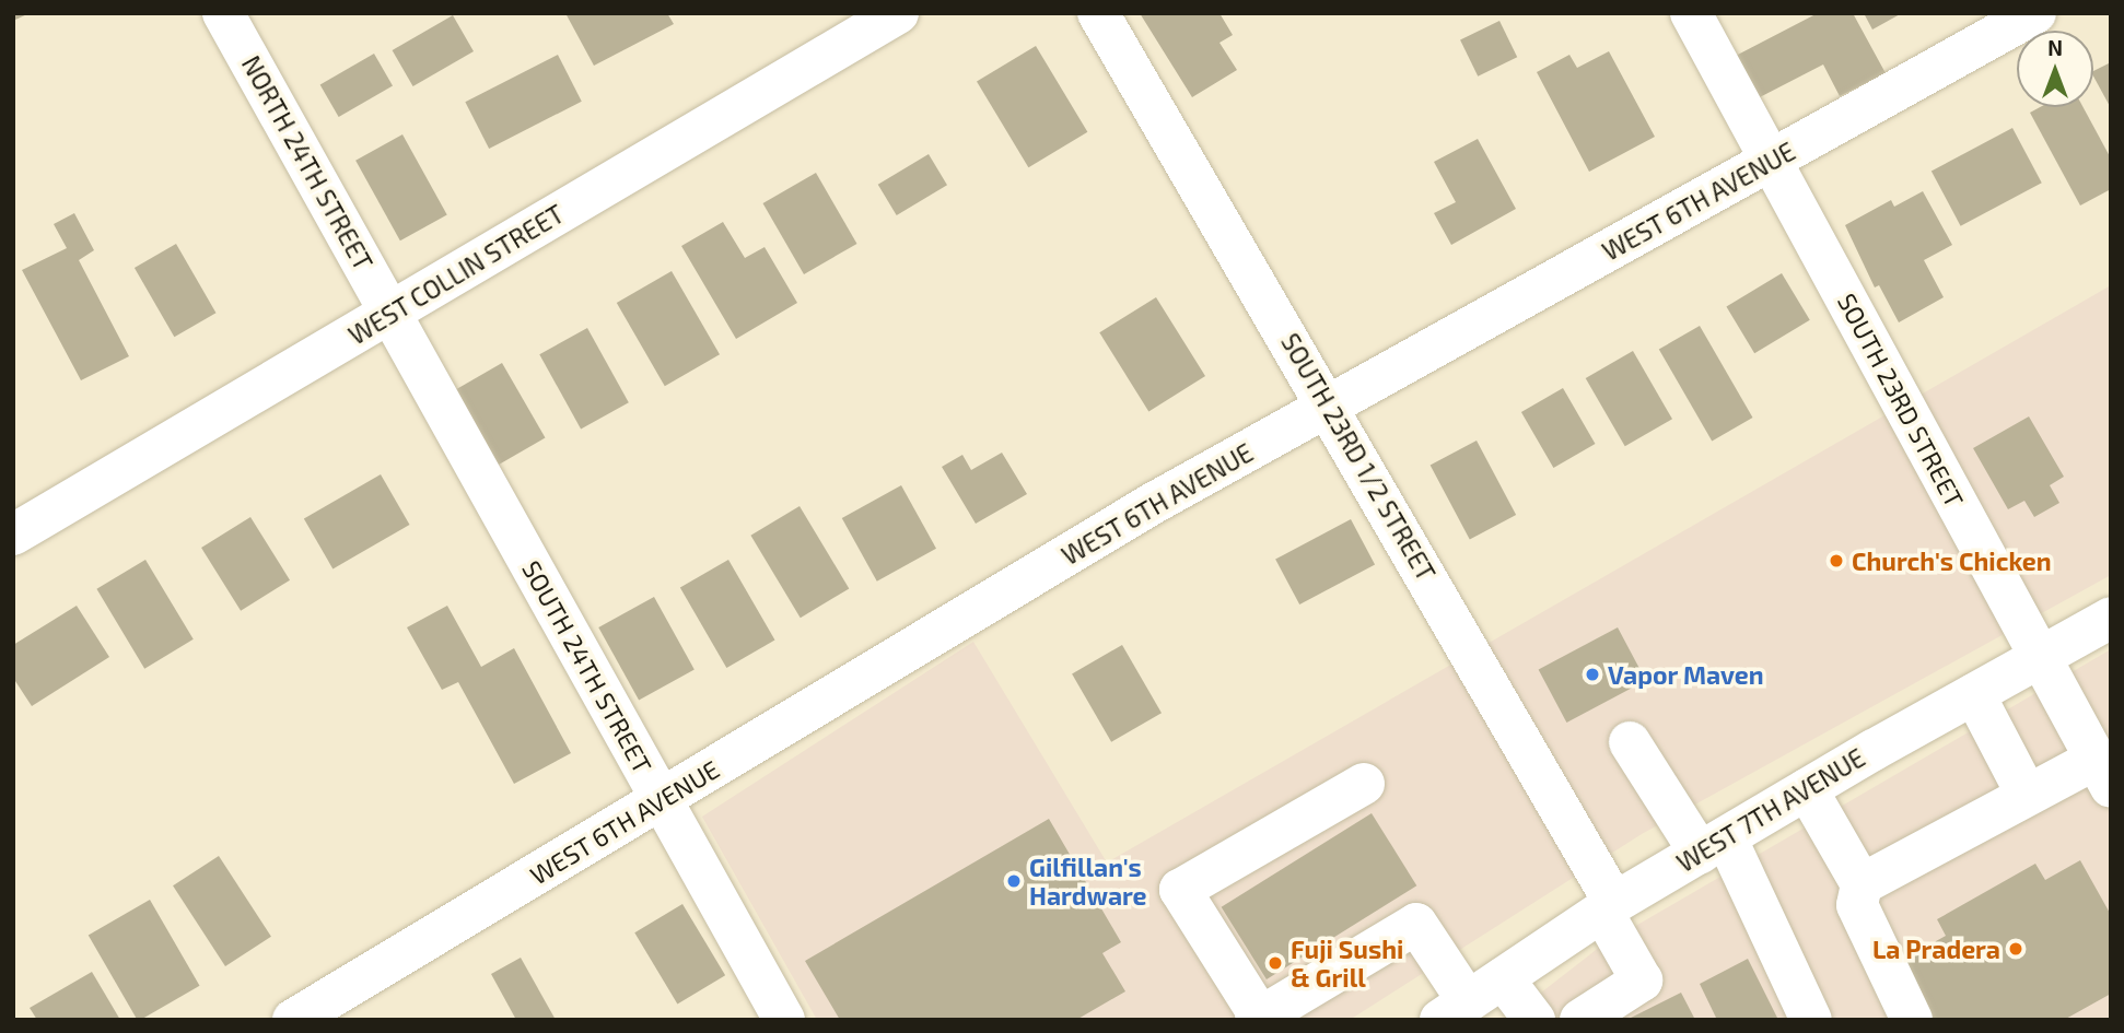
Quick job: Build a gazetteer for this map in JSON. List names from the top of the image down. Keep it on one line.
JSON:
{"streets":{"street":["NORTH 24TH STREET","WEST 6TH AVENUE","WEST COLLIN STREET","SOUTH 23RD STREET","SOUTH 23RD 1/2 STREET","SOUTH 24TH STREET","WEST 7TH AVENUE"]},"crossings":[["NORTH 24TH STREET","WEST COLLIN STREET"],["NORTH 24TH STREET","SOUTH 24TH STREET"],["WEST 6TH AVENUE","SOUTH 23RD STREET"],["WEST 6TH AVENUE","SOUTH 23RD 1/2 STREET"],["WEST 6TH AVENUE","SOUTH 24TH STREET"],["WEST COLLIN STREET","SOUTH 24TH STREET"],["SOUTH 23RD STREET","WEST 7TH AVENUE"],["SOUTH 23RD 1/2 STREET","WEST 7TH AVENUE"]],"places":["Church's Chicken","Vapor Maven","Gilfillan's Hardware","La Pradera","Fuji Sushi & Grill"],"north":"top"}
